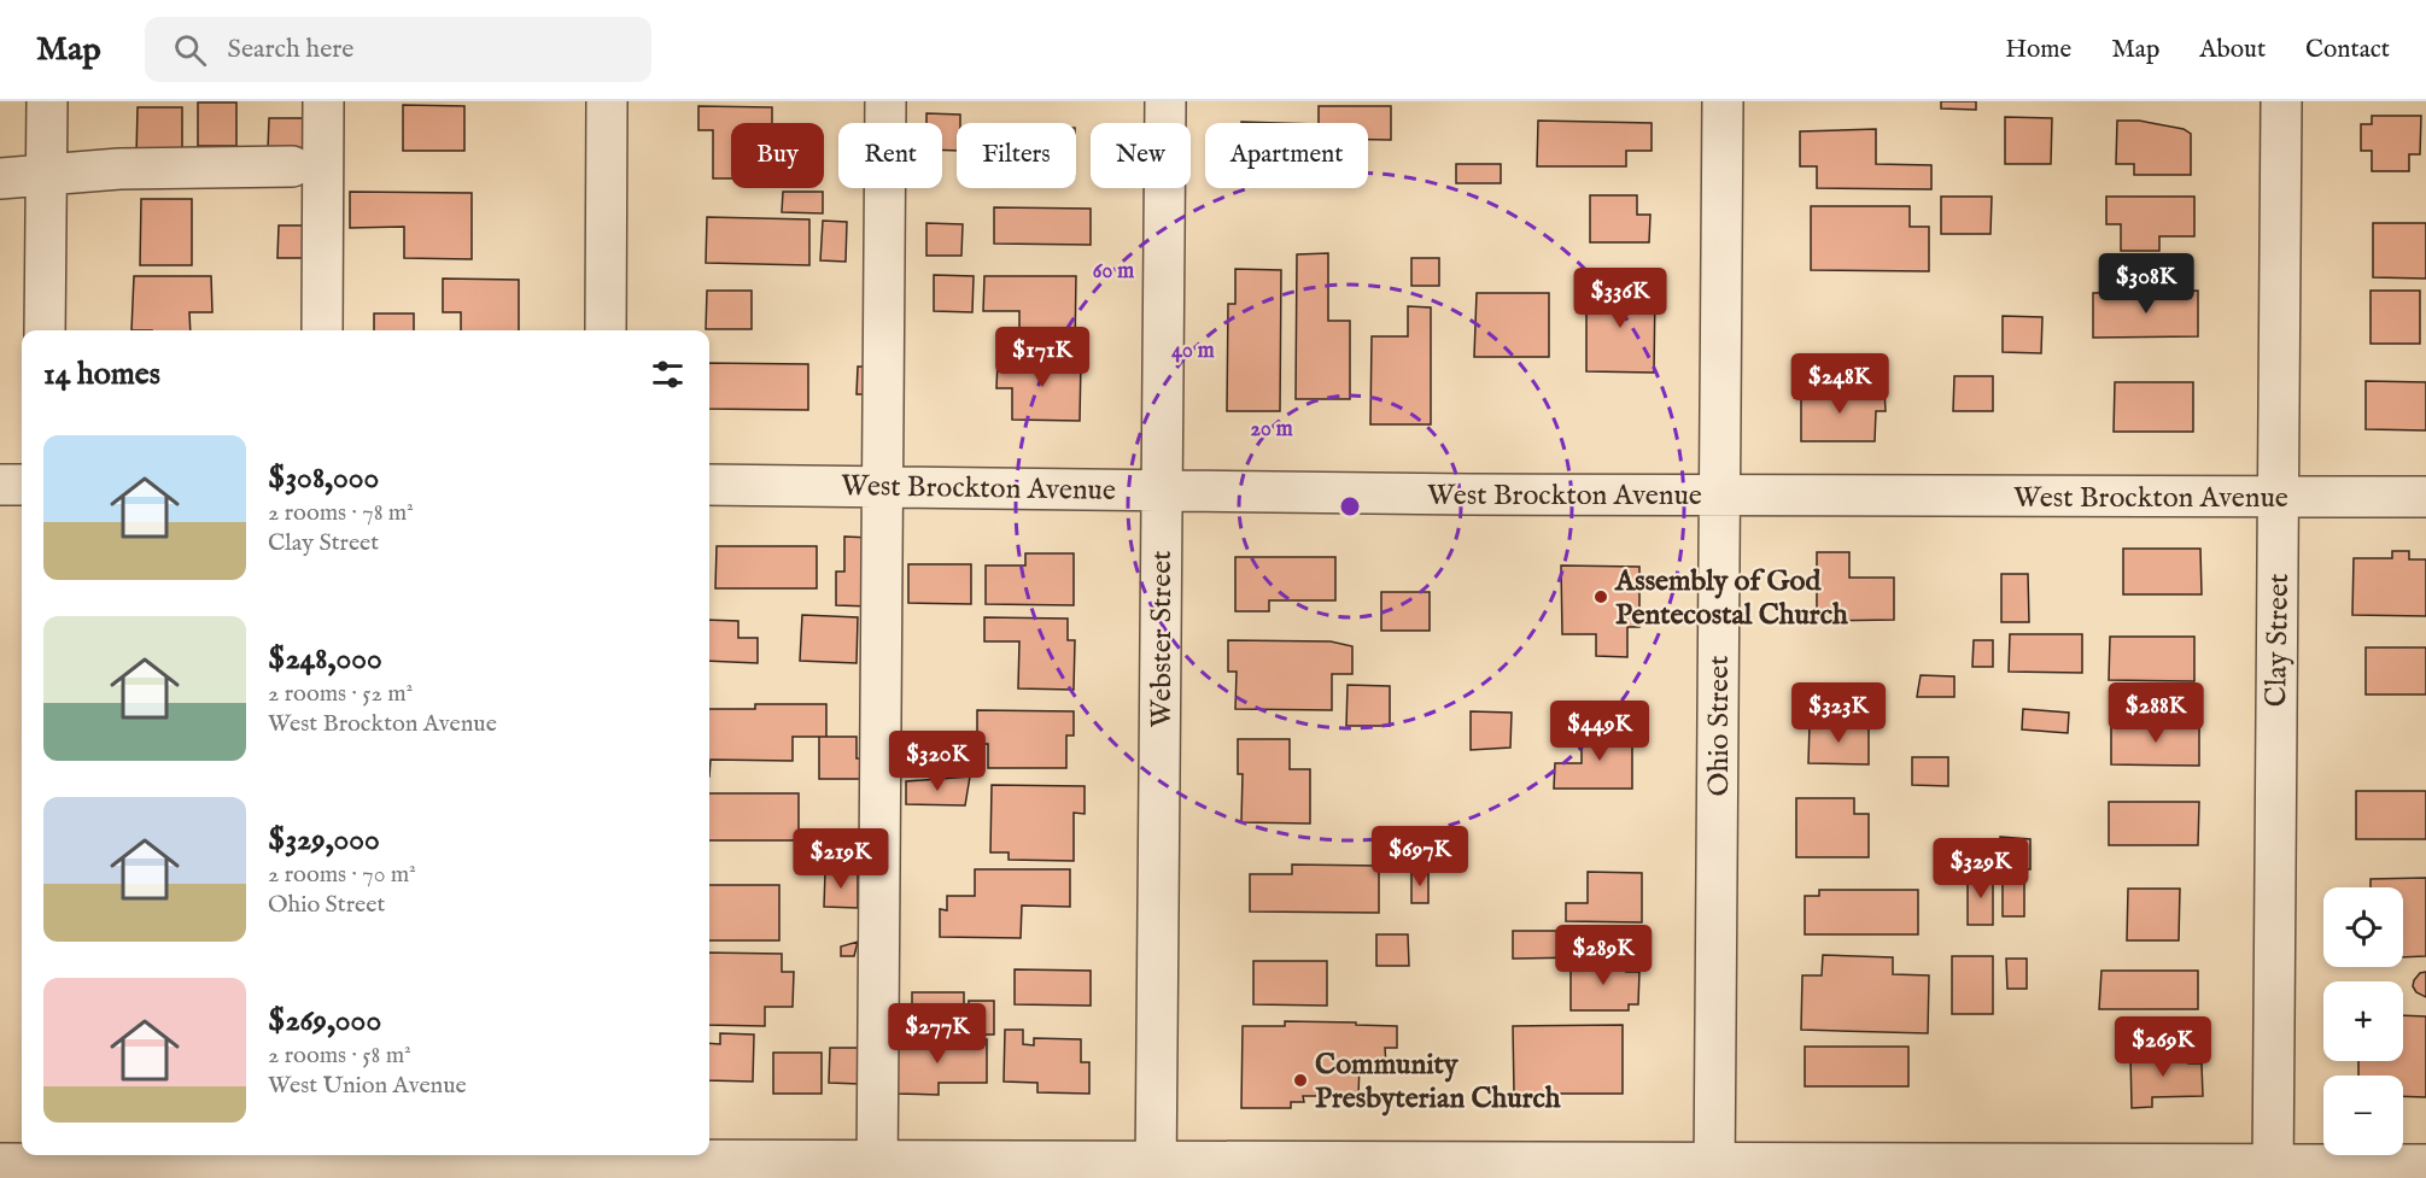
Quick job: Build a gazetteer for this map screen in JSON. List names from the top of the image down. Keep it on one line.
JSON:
{"streets":{"street":["West Brockton Avenue","Webster Street","Clay Street","Ohio Street"]},"crossings":[["West Brockton Avenue","Webster Street"],["West Brockton Avenue","Clay Street"],["West Brockton Avenue","Ohio Street"]],"places":["Assembly of God Pentecostal Church","Community Presbyterian Church"],"page":{"header":"Map","search":"Search here","nav":["Home","Map","About","Contact"],"chip":["Buy","Rent","Filters","New","Apartment"],"price":["$308K","$336K","$171K","$248K","$323K","$288K","$449K","$320K","$697K","$219K","$329K","$289K","$277K","$269K"],"heading":"14 homes","list":[{"name":"$308,000","note":"2 rooms · 78 m² · Clay Street"},{"name":"$248,000","note":"2 rooms · 52 m² · West Brockton Avenue"},{"name":"$329,000","note":"2 rooms · 70 m² · Ohio Street"},{"name":"$269,000","note":"2 rooms · 58 m² · West Union Avenue"}],"map_buttons":["+","−"]},"rings":["60 m","40 m","20 m"]}
